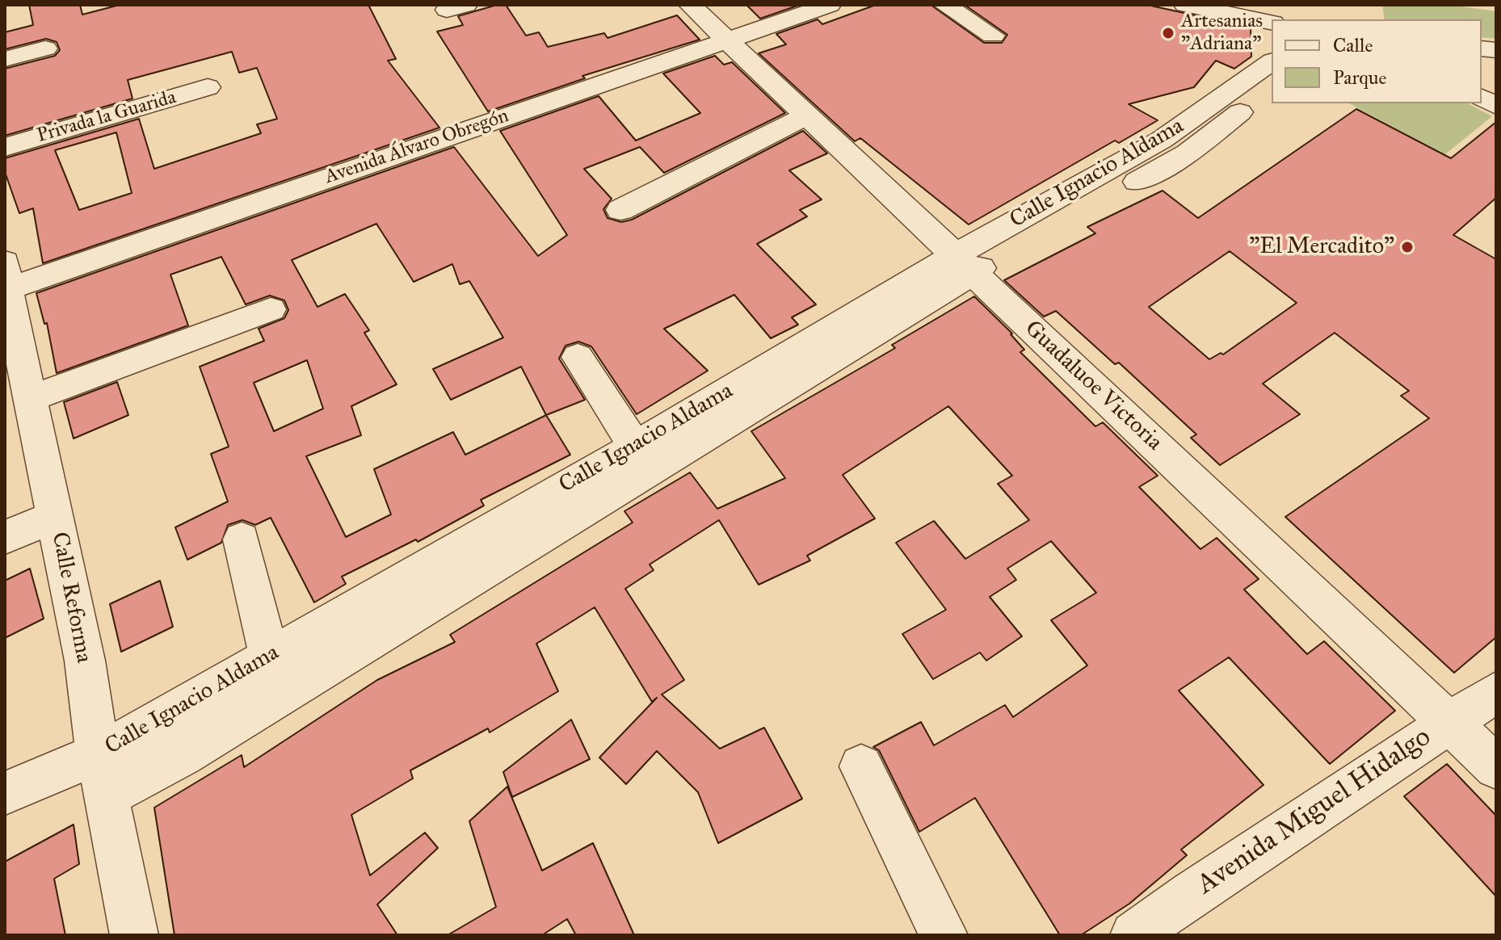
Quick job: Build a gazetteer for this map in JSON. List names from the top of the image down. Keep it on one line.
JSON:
{"streets":{"street":["Privada la Guarida","Avenida Álvaro Obregón","Calle Ignacio Aldama","Guadaluoe Victoria","Calle Reforma","Avenida Miguel Hidalgo"]},"crossings":[["Avenida Álvaro Obregón","Guadaluoe Victoria"],["Avenida Álvaro Obregón","Calle Reforma"],["Calle Ignacio Aldama","Guadaluoe Victoria"],["Calle Ignacio Aldama","Calle Reforma"],["Guadaluoe Victoria","Avenida Miguel Hidalgo"]],"places":["Artesanias \"Adriana\"","\"El Mercadito\""],"legend":["Calle","Parque"]}
